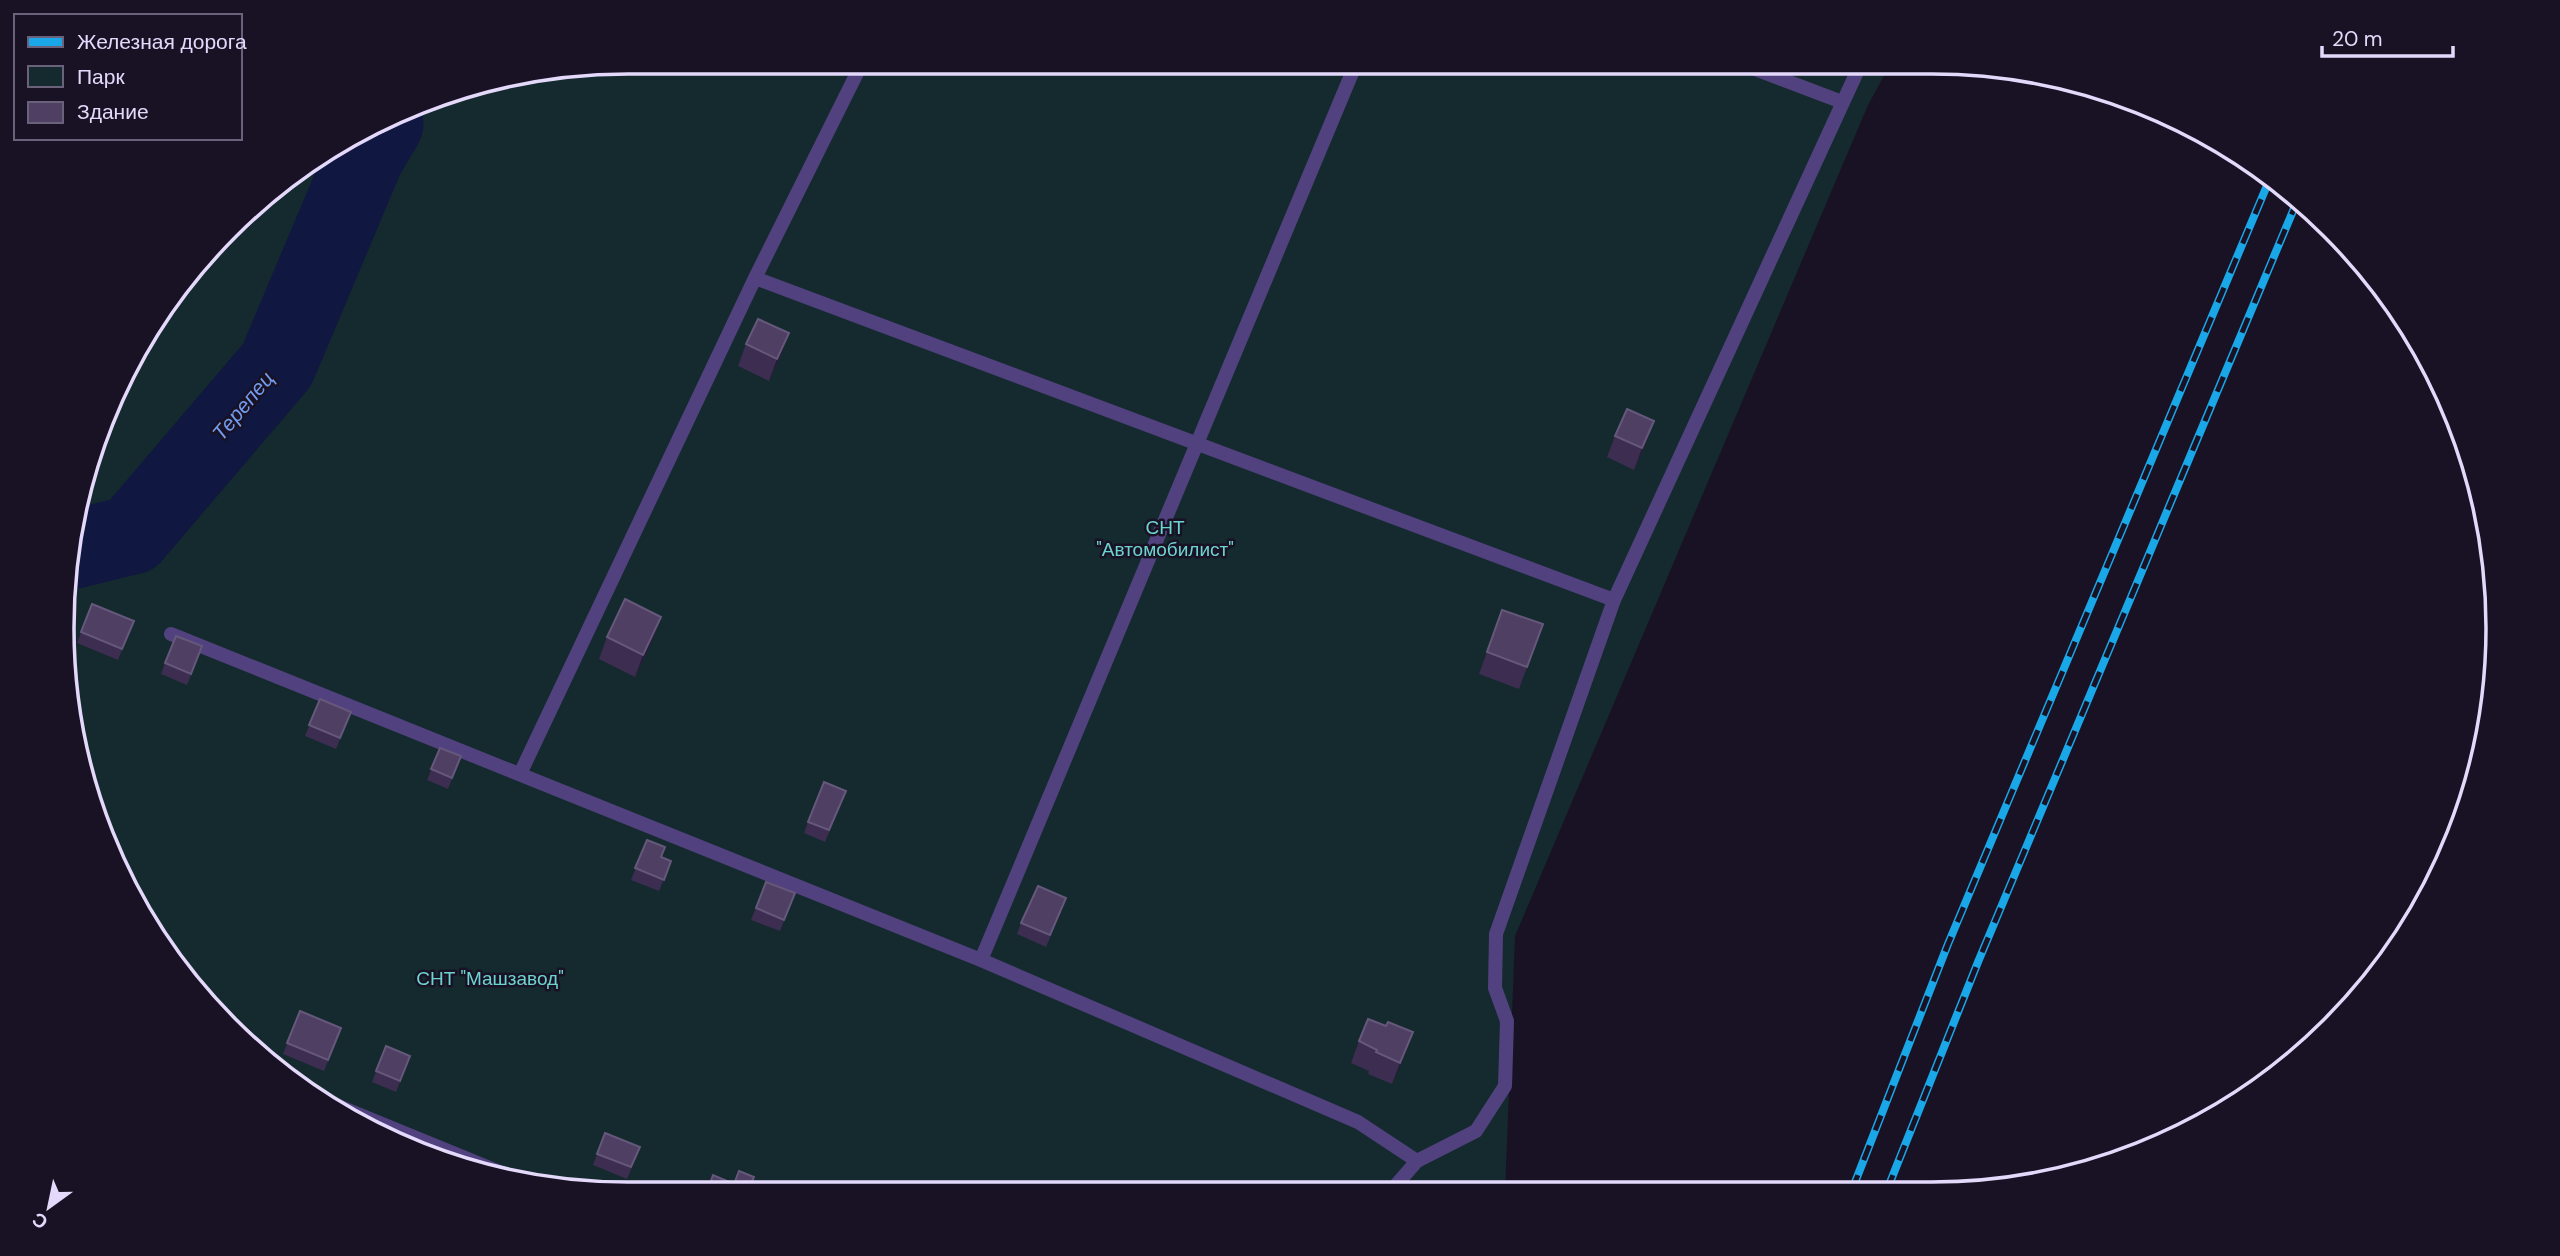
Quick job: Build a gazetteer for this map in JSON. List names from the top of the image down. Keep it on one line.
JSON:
{"water":["Терепец"],"parks":["СНТ \"Автомобилист\"","СНТ \"Машзавод\""],"legend":["Железная дорога","Парк","Здание"],"scale_bar":"20 m","north":"bottom left"}
